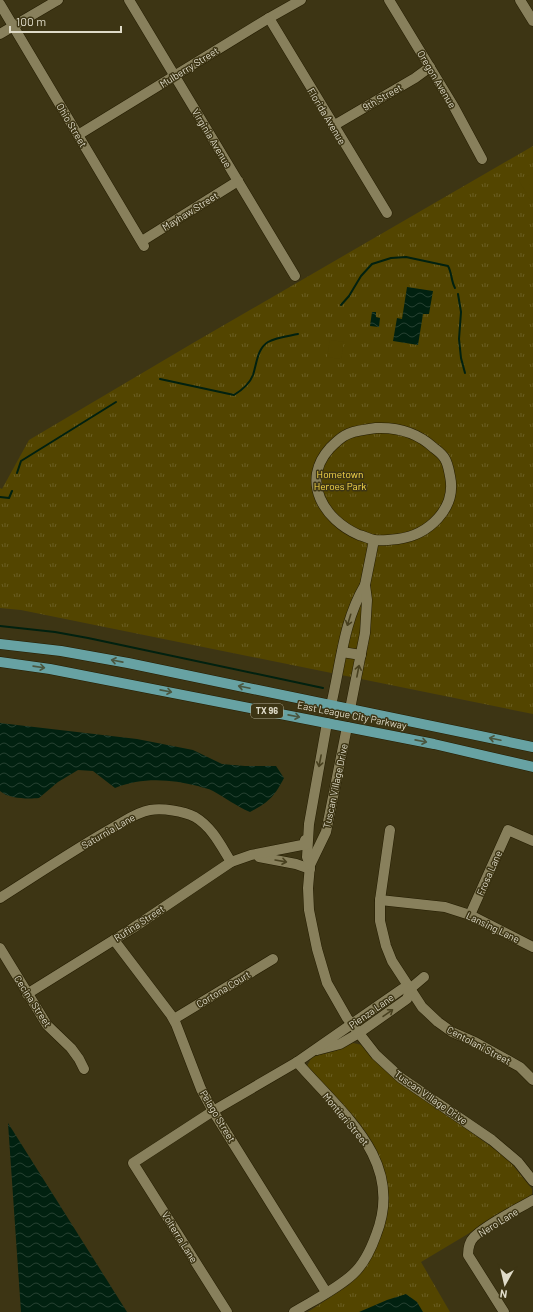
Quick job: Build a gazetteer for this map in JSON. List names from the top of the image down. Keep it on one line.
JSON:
{"streets":{"main road":["TX 96","East League City Parkway"],"street":["Mulberry Street","Oregon Avenue","9th Street","Florida Avenue","Ohio Street","Virginia Avenue","Mayhaw Street","Tuscan Village Drive","Saturnia Lane","Frosa Lane","Rufina Street","Lansing Lane","Cortona Court","Cecina Street","Pienza Lane","Centolani Street","Pelago Street","Montieri Street","Nero Lane","Volterra Lane"]},"crossings":[["Mulberry Street","Florida Avenue"],["Mulberry Street","Ohio Street"],["Mulberry Street","Virginia Avenue"],["Oregon Avenue","9th Street"],["9th Street","Florida Avenue"],["Ohio Street","Mayhaw Street"],["Virginia Avenue","Mayhaw Street"],["East League City Parkway","Tuscan Village Drive"],["Tuscan Village Drive","Rufina Street"],["Tuscan Village Drive","Pienza Lane"],["Saturnia Lane","Rufina Street"],["Frosa Lane","Lansing Lane"],["Rufina Street","Cecina Street"],["Rufina Street","Pelago Street"],["Lansing Lane","Centolani Street"],["Cortona Court","Pelago Street"],["Pienza Lane","Centolani Street"],["Pienza Lane","Pelago Street"],["Pienza Lane","Montieri Street"],["Pienza Lane","Volterra Lane"],["Pelago Street","Montieri Street"]],"parks":["Hometown Heroes Park"],"scale_bar":"100 m","north":"bottom"}
